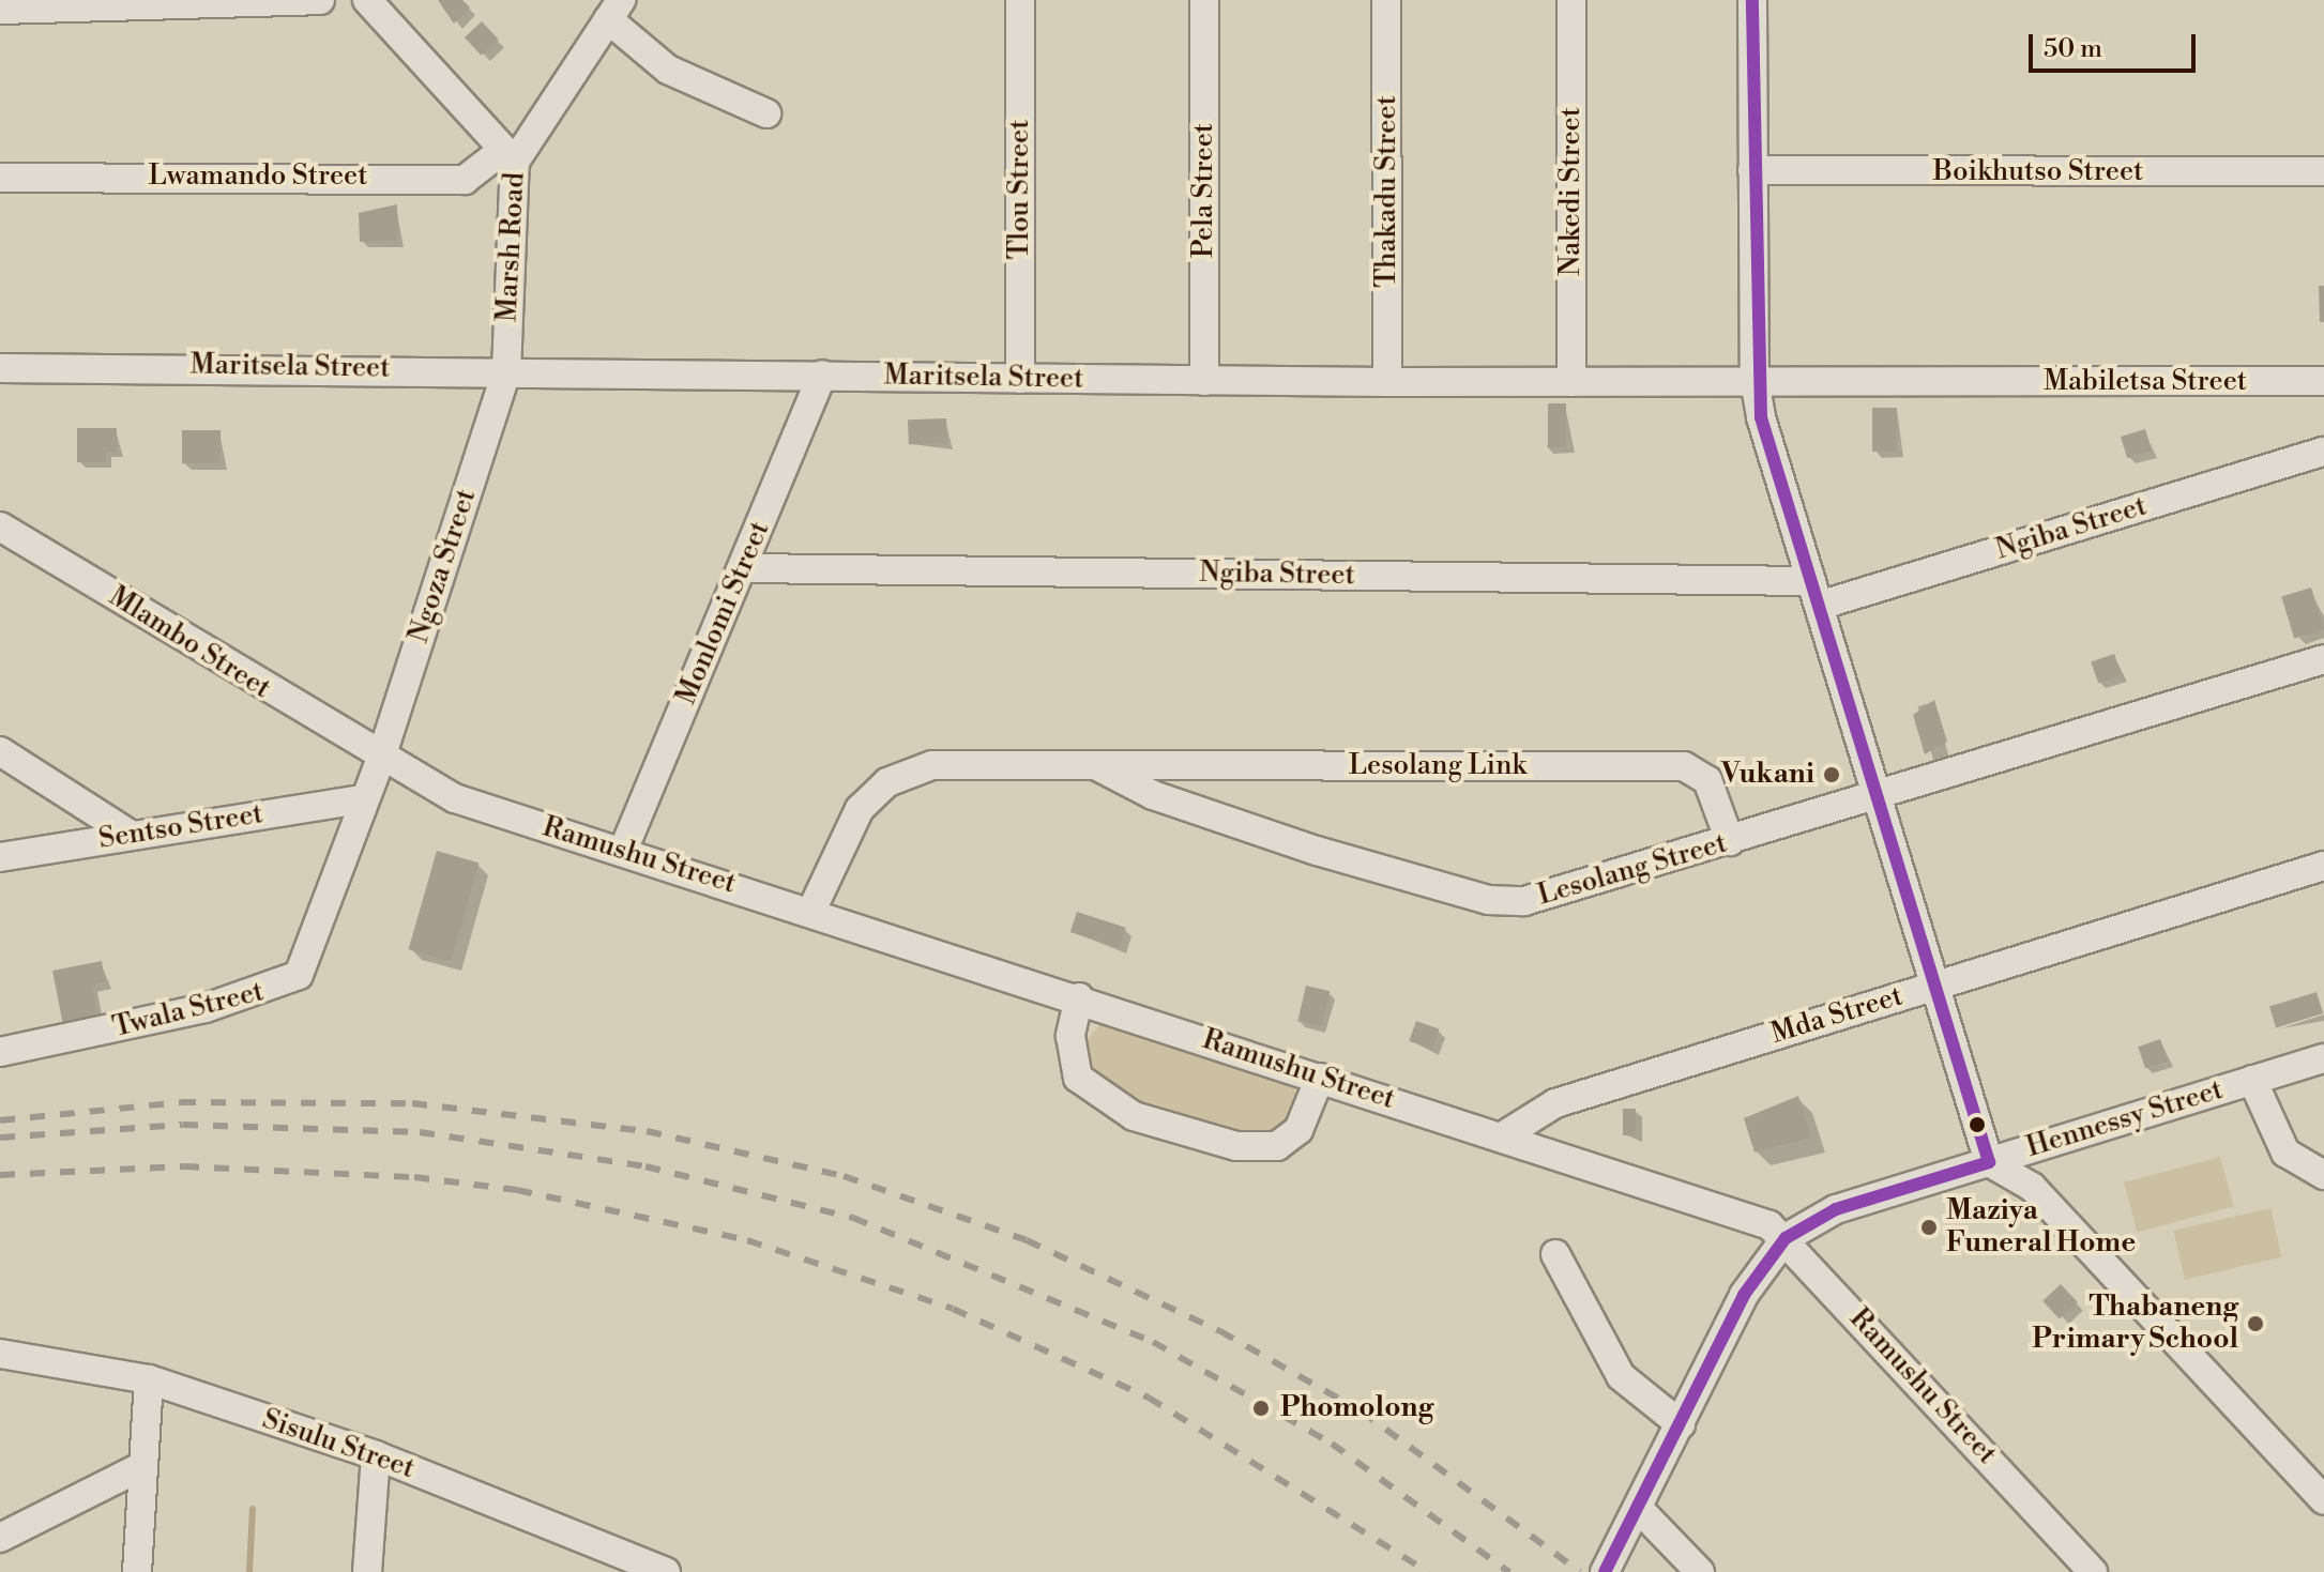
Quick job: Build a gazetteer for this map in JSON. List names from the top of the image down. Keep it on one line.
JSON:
{"streets":{"street":["Boikhutso Street","Lwamando Street","Tlou Street","Pela Street","Thakadu Street","Nakedi Street","Marsh Road","Maritsela Street","Mabiletsa Street","Ngiba Street","Ngoza Street","Monlomi Street","Mlambo Street","Lesolang Link","Sentso Street","Ramushu Street","Lesolang Street","Twala Street","Mda Street","Hennessy Street","Sisulu Street"]},"crossings":[["Lwamando Street","Marsh Road"],["Tlou Street","Maritsela Street"],["Pela Street","Maritsela Street"],["Thakadu Street","Maritsela Street"],["Nakedi Street","Maritsela Street"],["Marsh Road","Maritsela Street"],["Marsh Road","Ngoza Street"],["Maritsela Street","Mabiletsa Street"],["Maritsela Street","Ngoza Street"],["Maritsela Street","Monlomi Street"],["Ngiba Street","Monlomi Street"],["Ngoza Street","Mlambo Street"],["Ngoza Street","Ramushu Street"],["Ngoza Street","Twala Street"],["Monlomi Street","Ramushu Street"],["Mlambo Street","Ramushu Street"],["Mlambo Street","Twala Street"],["Lesolang Link","Lesolang Street"],["Sentso Street","Twala Street"],["Ramushu Street","Lesolang Street"],["Ramushu Street","Twala Street"],["Ramushu Street","Mda Street"],["Ramushu Street","Hennessy Street"]],"places":["Vukani","Maziya Funeral Home","Thabaneng Primary School","Phomolong"],"scale_bar":"50 m"}
